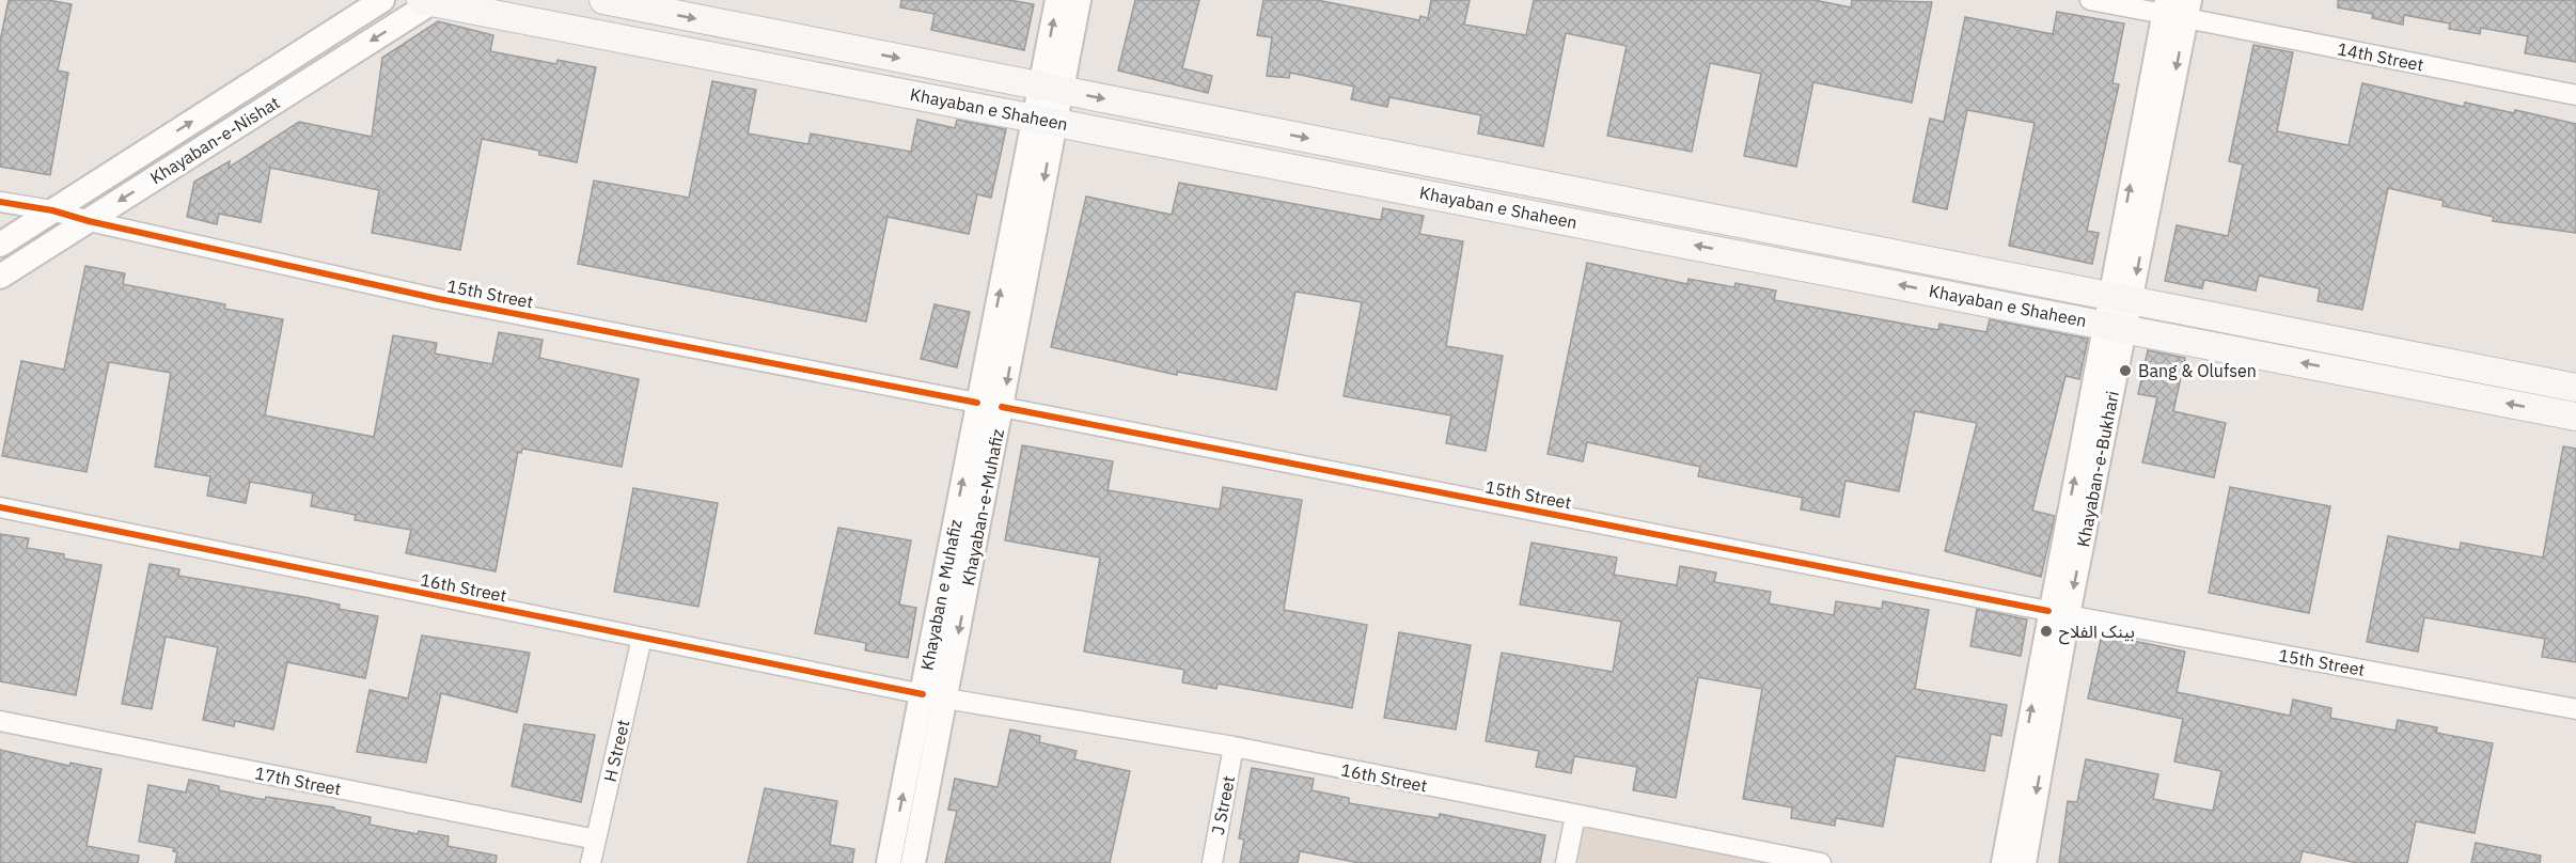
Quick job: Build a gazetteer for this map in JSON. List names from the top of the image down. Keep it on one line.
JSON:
{"streets":{"main road":["Khayaban e Shaheen"],"street":["14th Street","Khayaban-e-Nishat","15th Street","Khayaban-e-Bukhari","Khayaban-e-Muhafiz","16th Street","Khayaban e Muhafiz","H Street","17th Street","J Street"]},"crossings":[["14th Street","Khayaban-e-Bukhari"],["Khayaban e Shaheen","Khayaban-e-Nishat"],["Khayaban e Shaheen","Khayaban-e-Bukhari"],["Khayaban e Shaheen","Khayaban-e-Muhafiz"],["Khayaban-e-Nishat","15th Street"],["15th Street","Khayaban-e-Bukhari"],["15th Street","Khayaban-e-Muhafiz"],["15th Street","Khayaban e Muhafiz"],["Khayaban-e-Muhafiz","16th Street"],["Khayaban-e-Muhafiz","Khayaban e Muhafiz"],["16th Street","Khayaban e Muhafiz"],["16th Street","H Street"],["16th Street","J Street"],["H Street","17th Street"]],"one_way":["Khayaban e Muhafiz"],"places":["Bang & Olufsen","بینک الفلاح"]}
